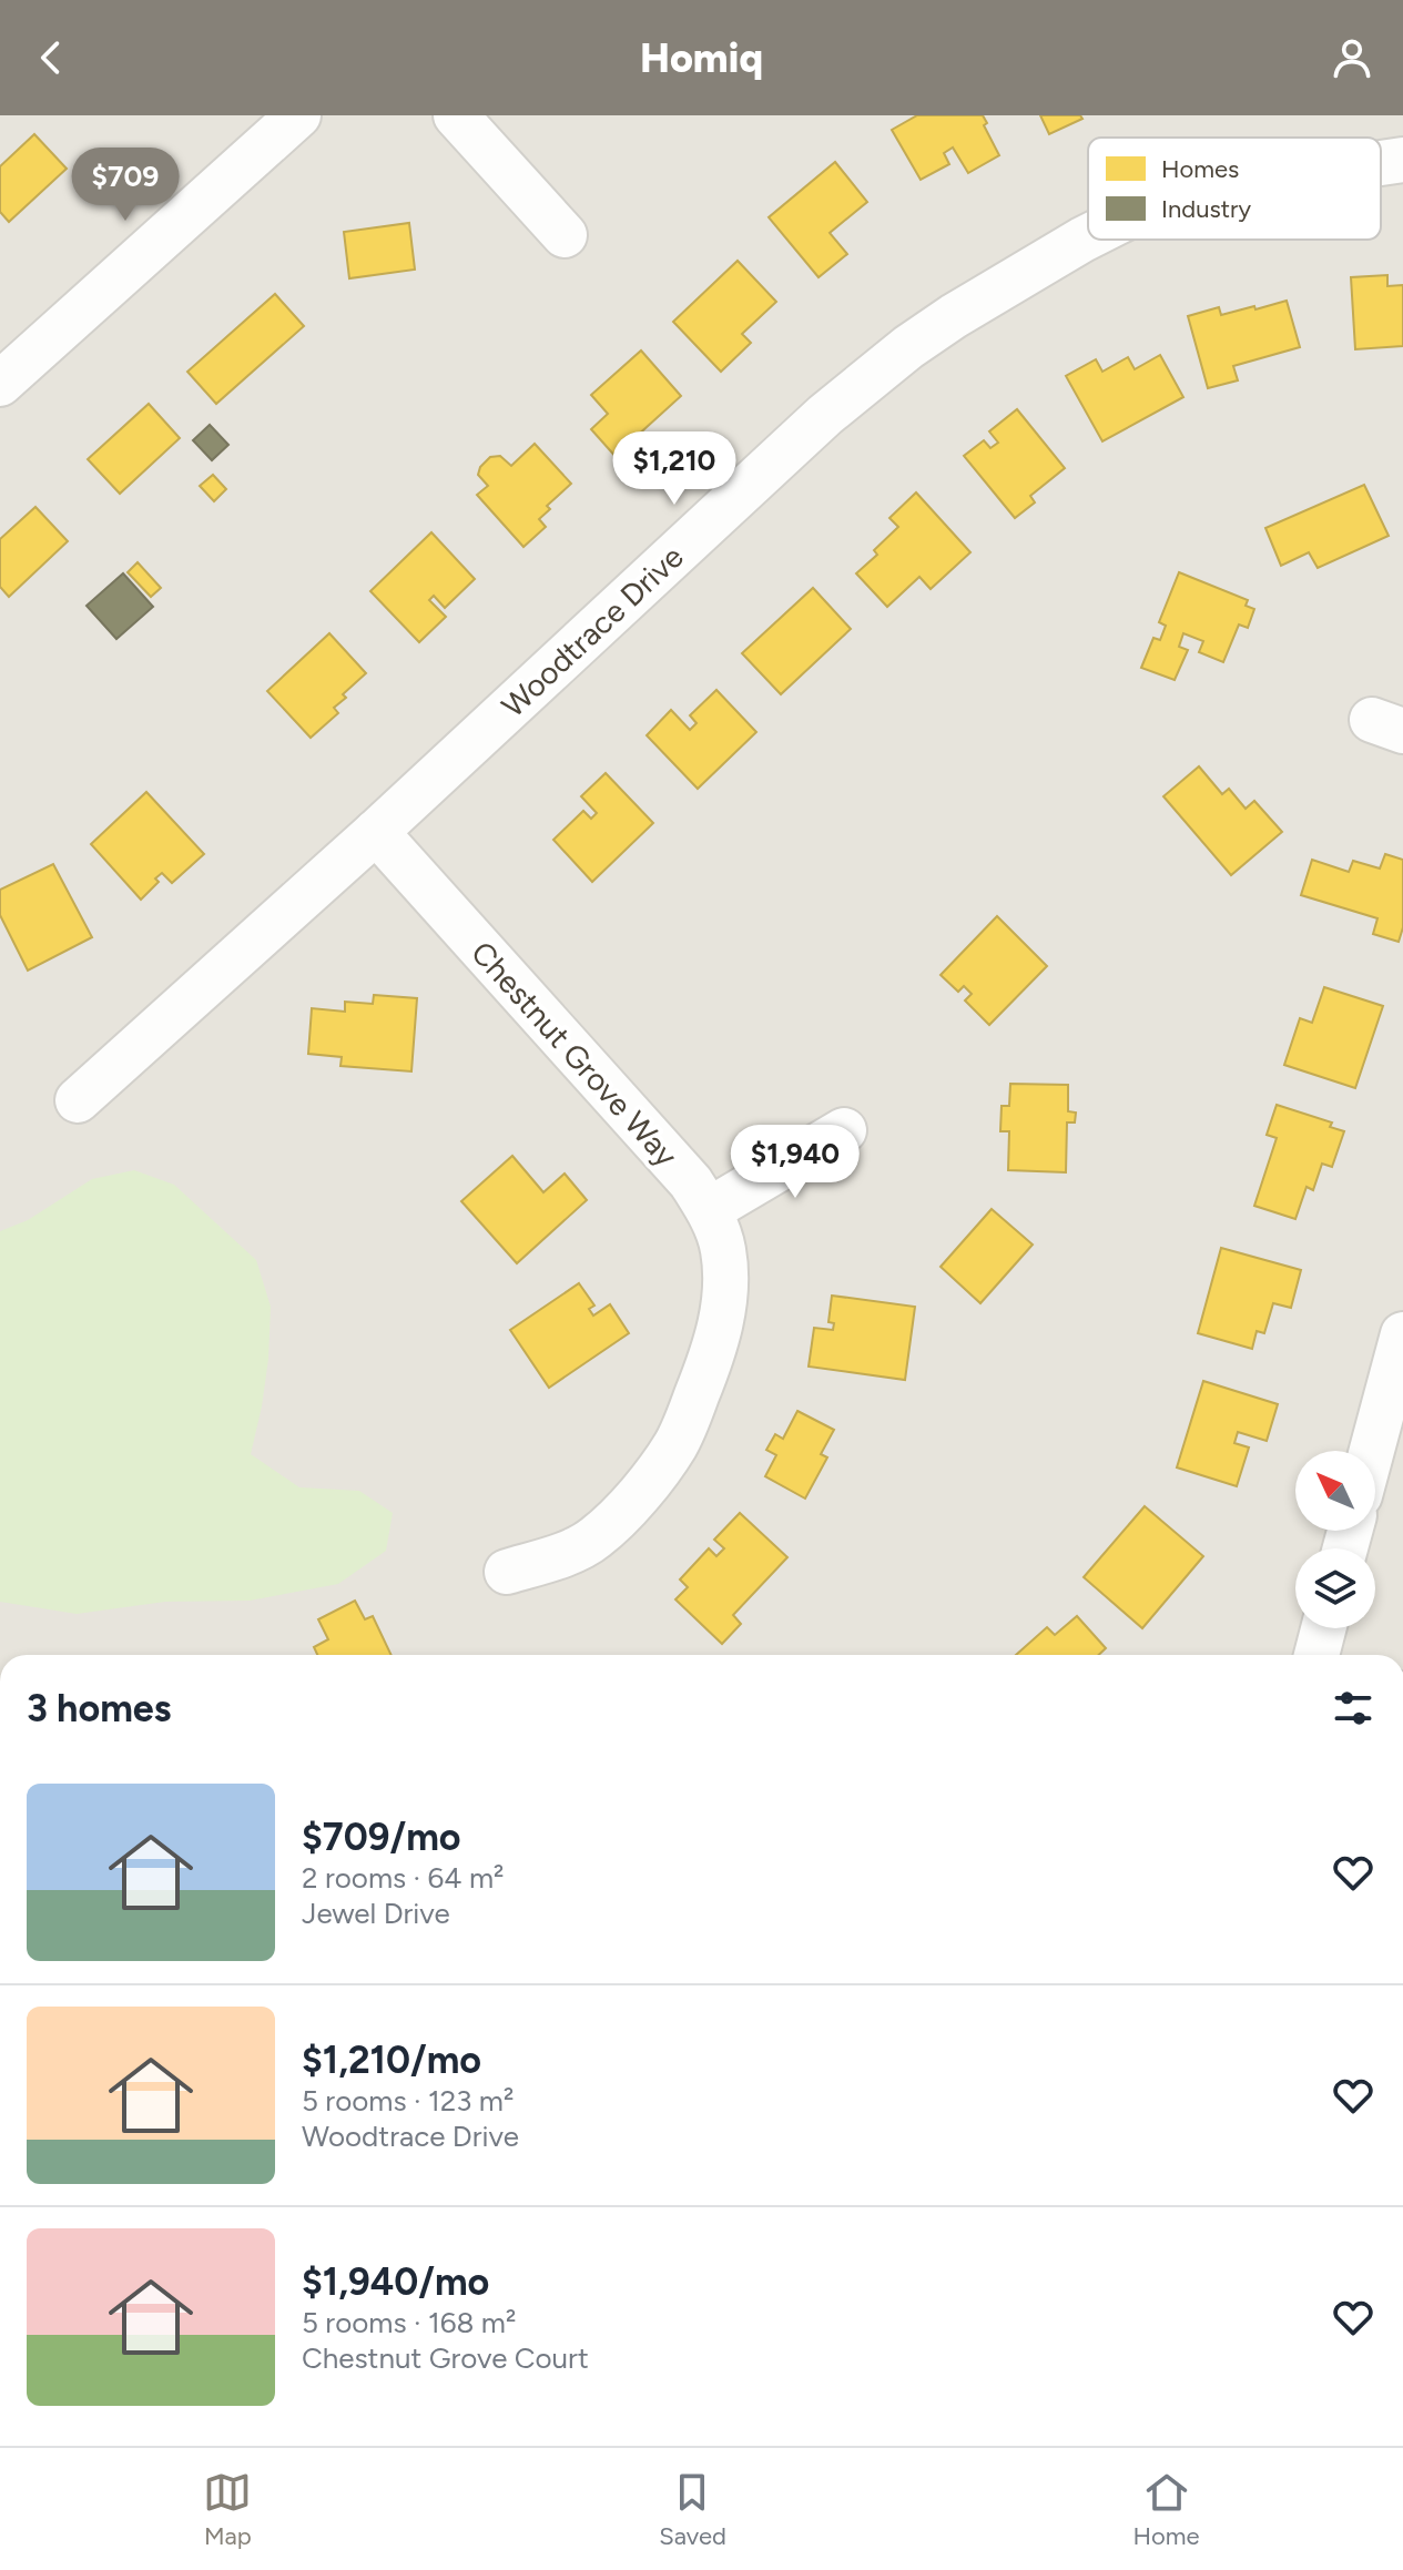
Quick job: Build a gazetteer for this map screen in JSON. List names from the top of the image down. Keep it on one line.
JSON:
{"streets":{"street":["Woodtrace Drive","Chestnut Grove Way"]},"crossings":[["Woodtrace Drive","Chestnut Grove Way"]],"legend":["Homes","Industry"],"north":"top left","page":{"header":"Homiq","price":["$709","$1,210","$1,940"],"heading":"3 homes","list":[{"name":"$709/mo","note":"2 rooms · 64 m² · Jewel Drive"},{"name":"$1,210/mo","note":"5 rooms · 123 m² · Woodtrace Drive"},{"name":"$1,940/mo","note":"5 rooms · 168 m² · Chestnut Grove Court"}],"tabs":["Map","Saved","Home"]}}
